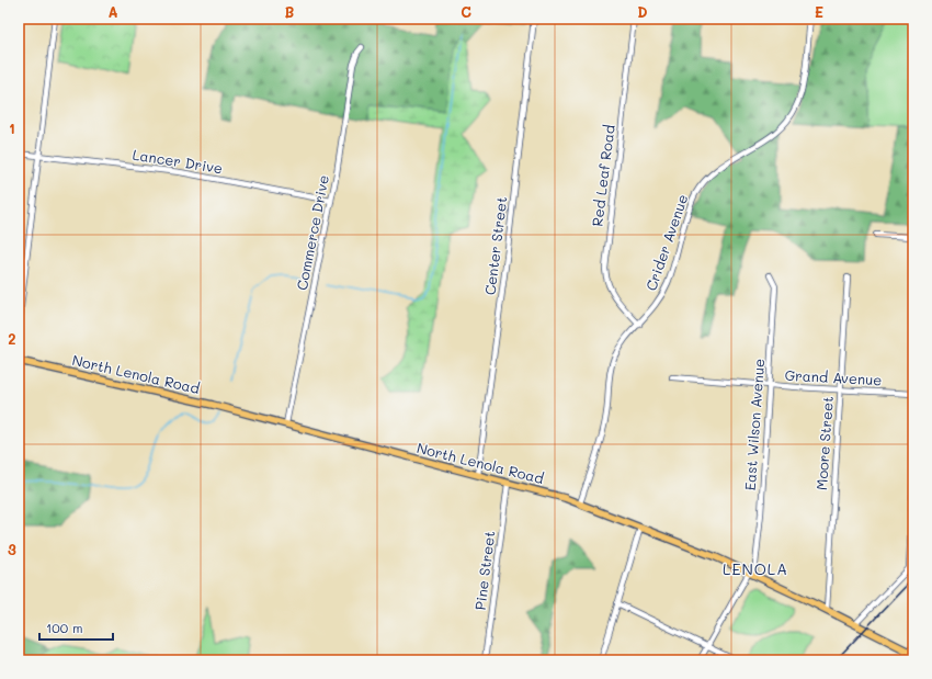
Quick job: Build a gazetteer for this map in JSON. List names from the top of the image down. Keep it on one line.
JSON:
{"streets":{"main road":["North Lenola Road"],"street":["Lancer Drive","Red Leaf Road","Commerce Drive","Crider Avenue","Center Street","Grand Avenue","East Wilson Avenue","Moore Street","Pine Street"]},"crossings":[["Lancer Drive","Commerce Drive"],["Red Leaf Road","Crider Avenue"],["Commerce Drive","North Lenola Road"],["Crider Avenue","North Lenola Road"],["Center Street","North Lenola Road"],["North Lenola Road","East Wilson Avenue"],["North Lenola Road","Moore Street"],["North Lenola Road","Pine Street"],["Grand Avenue","East Wilson Avenue"],["Grand Avenue","Moore Street"]],"districts":["LENOLA"],"scale_bar":"100 m","grid":{"columns":["A","B","C","D","E"],"rows":["1","2","3"]}}
